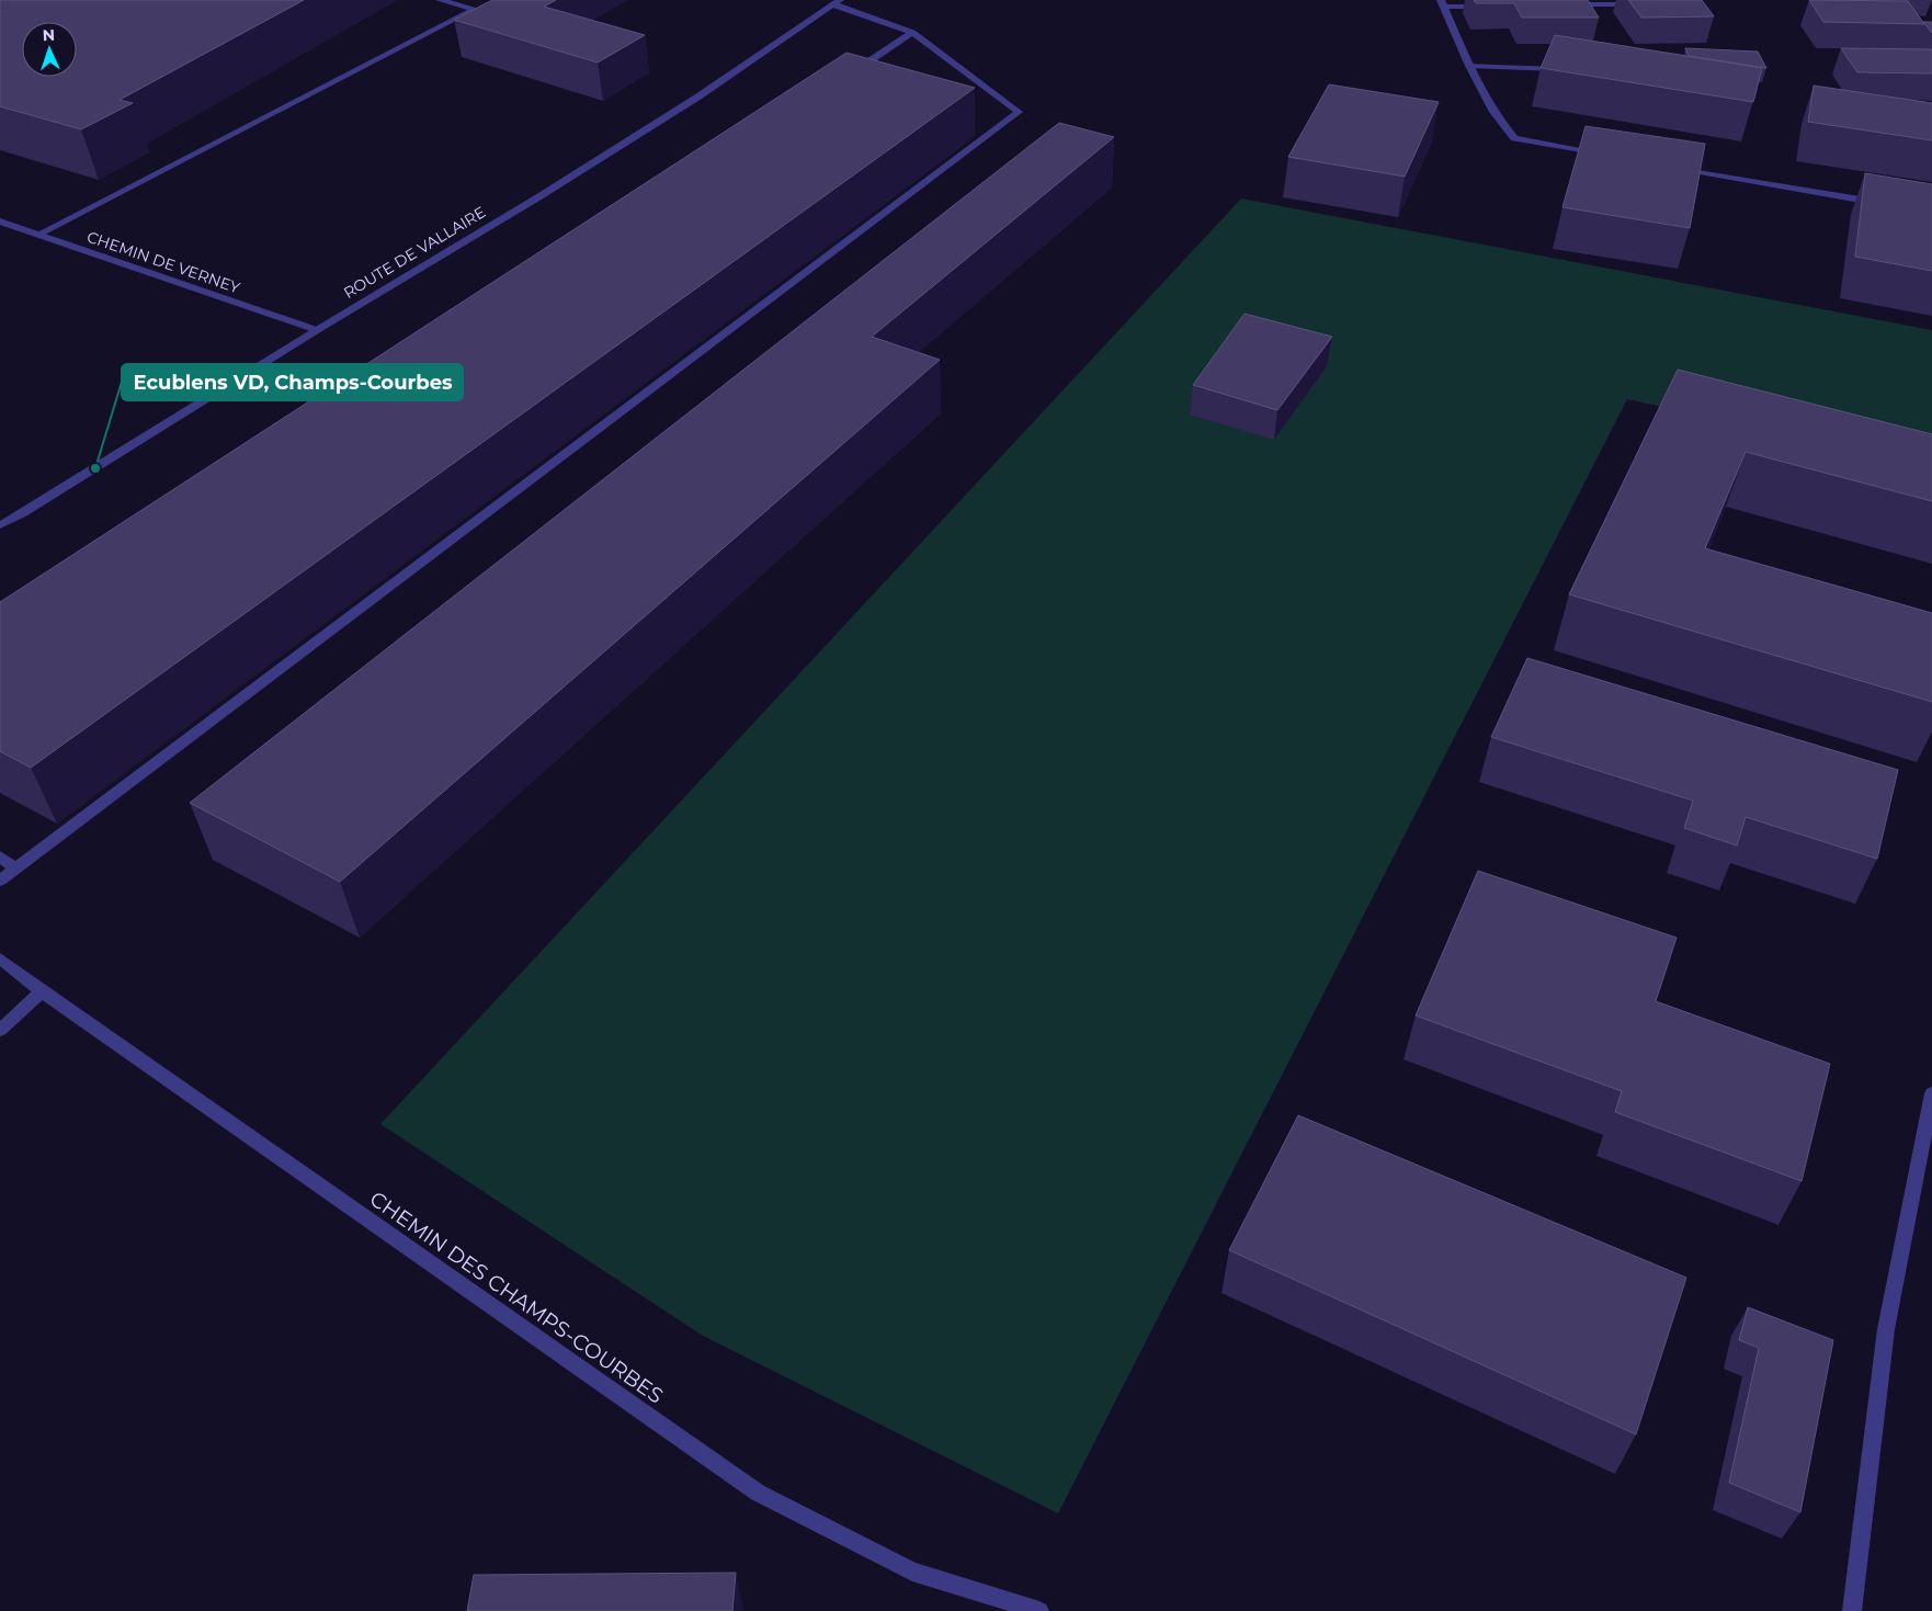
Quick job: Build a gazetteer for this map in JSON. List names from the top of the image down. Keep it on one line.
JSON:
{"streets":{"street":["ROUTE DE VALLAIRE","CHEMIN DE VERNEY","CHEMIN DES CHAMPS-COURBES"]},"crossings":[["ROUTE DE VALLAIRE","CHEMIN DE VERNEY"]],"places":["Ecublens VD, Champs-Courbes"],"north":"top"}
